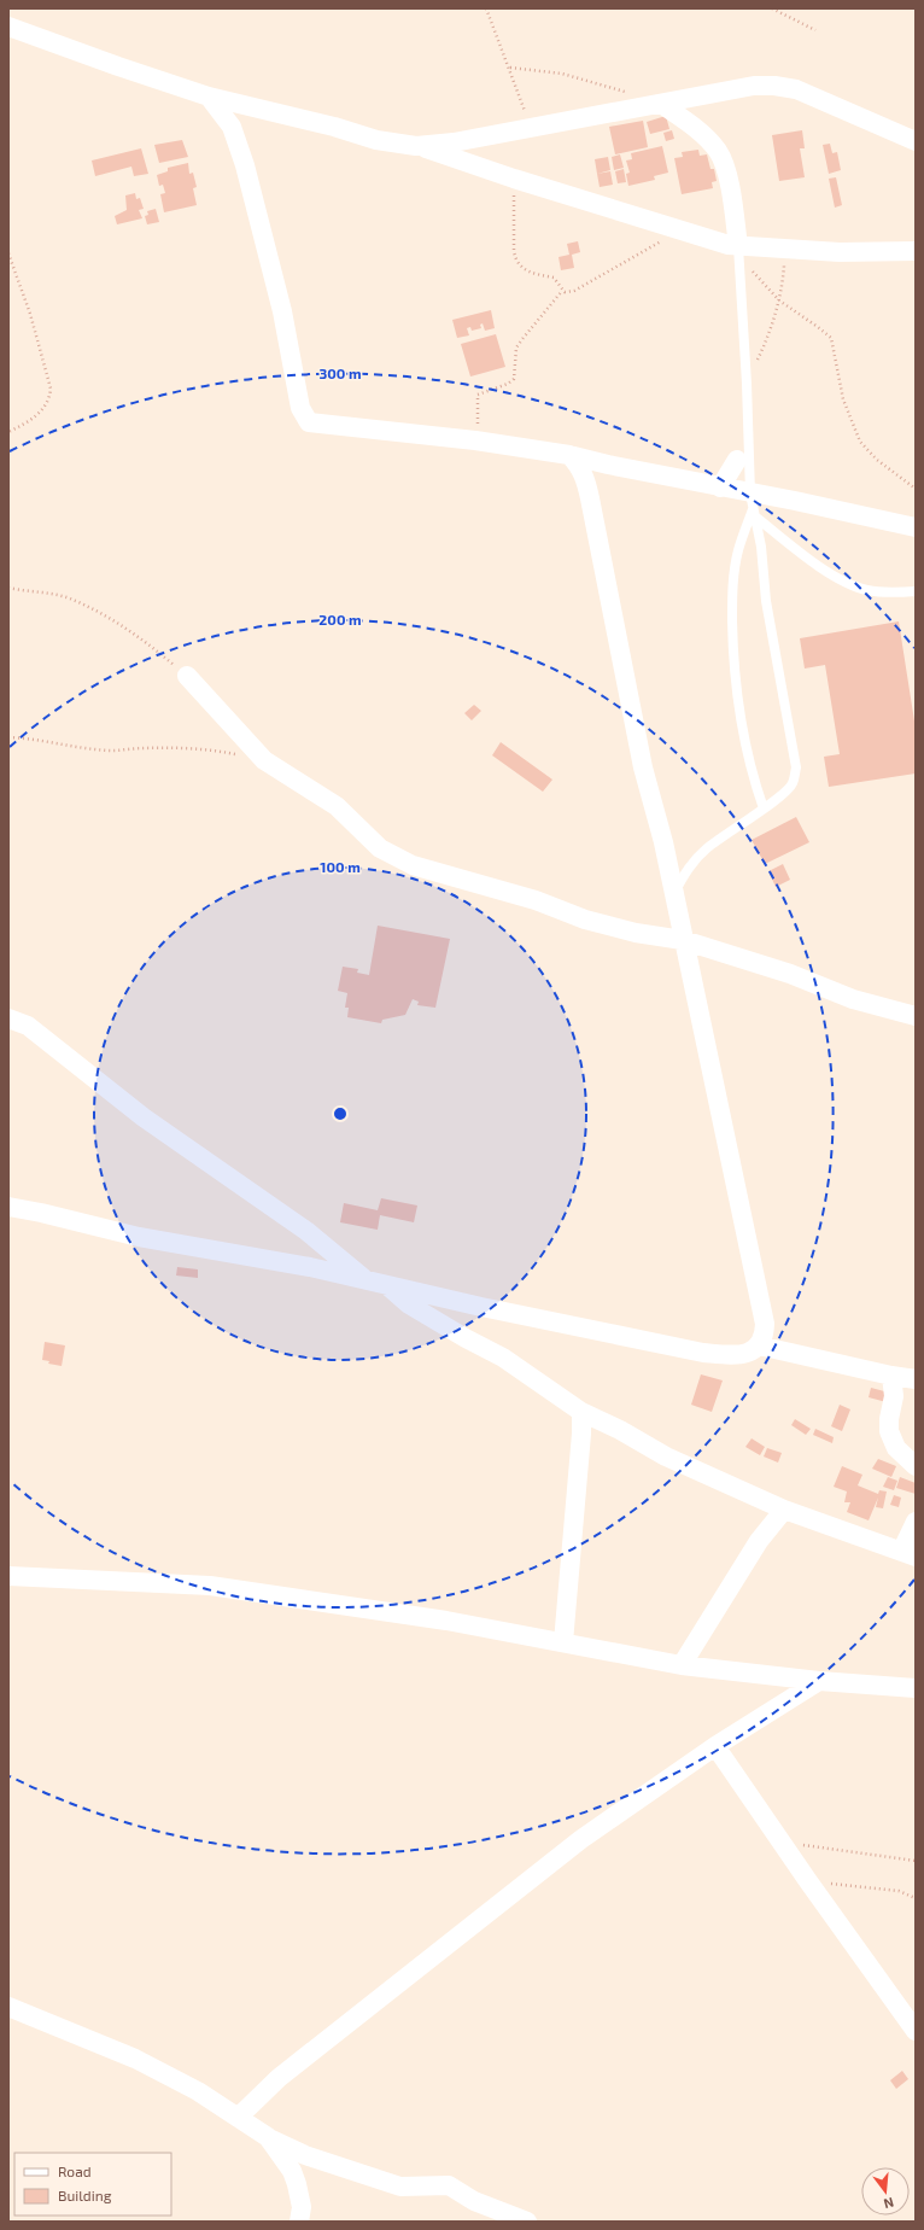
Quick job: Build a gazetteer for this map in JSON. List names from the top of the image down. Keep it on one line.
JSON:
{"legend":["Road","Building"],"north":"bottom","rings":["300 m","200 m","100 m"]}
